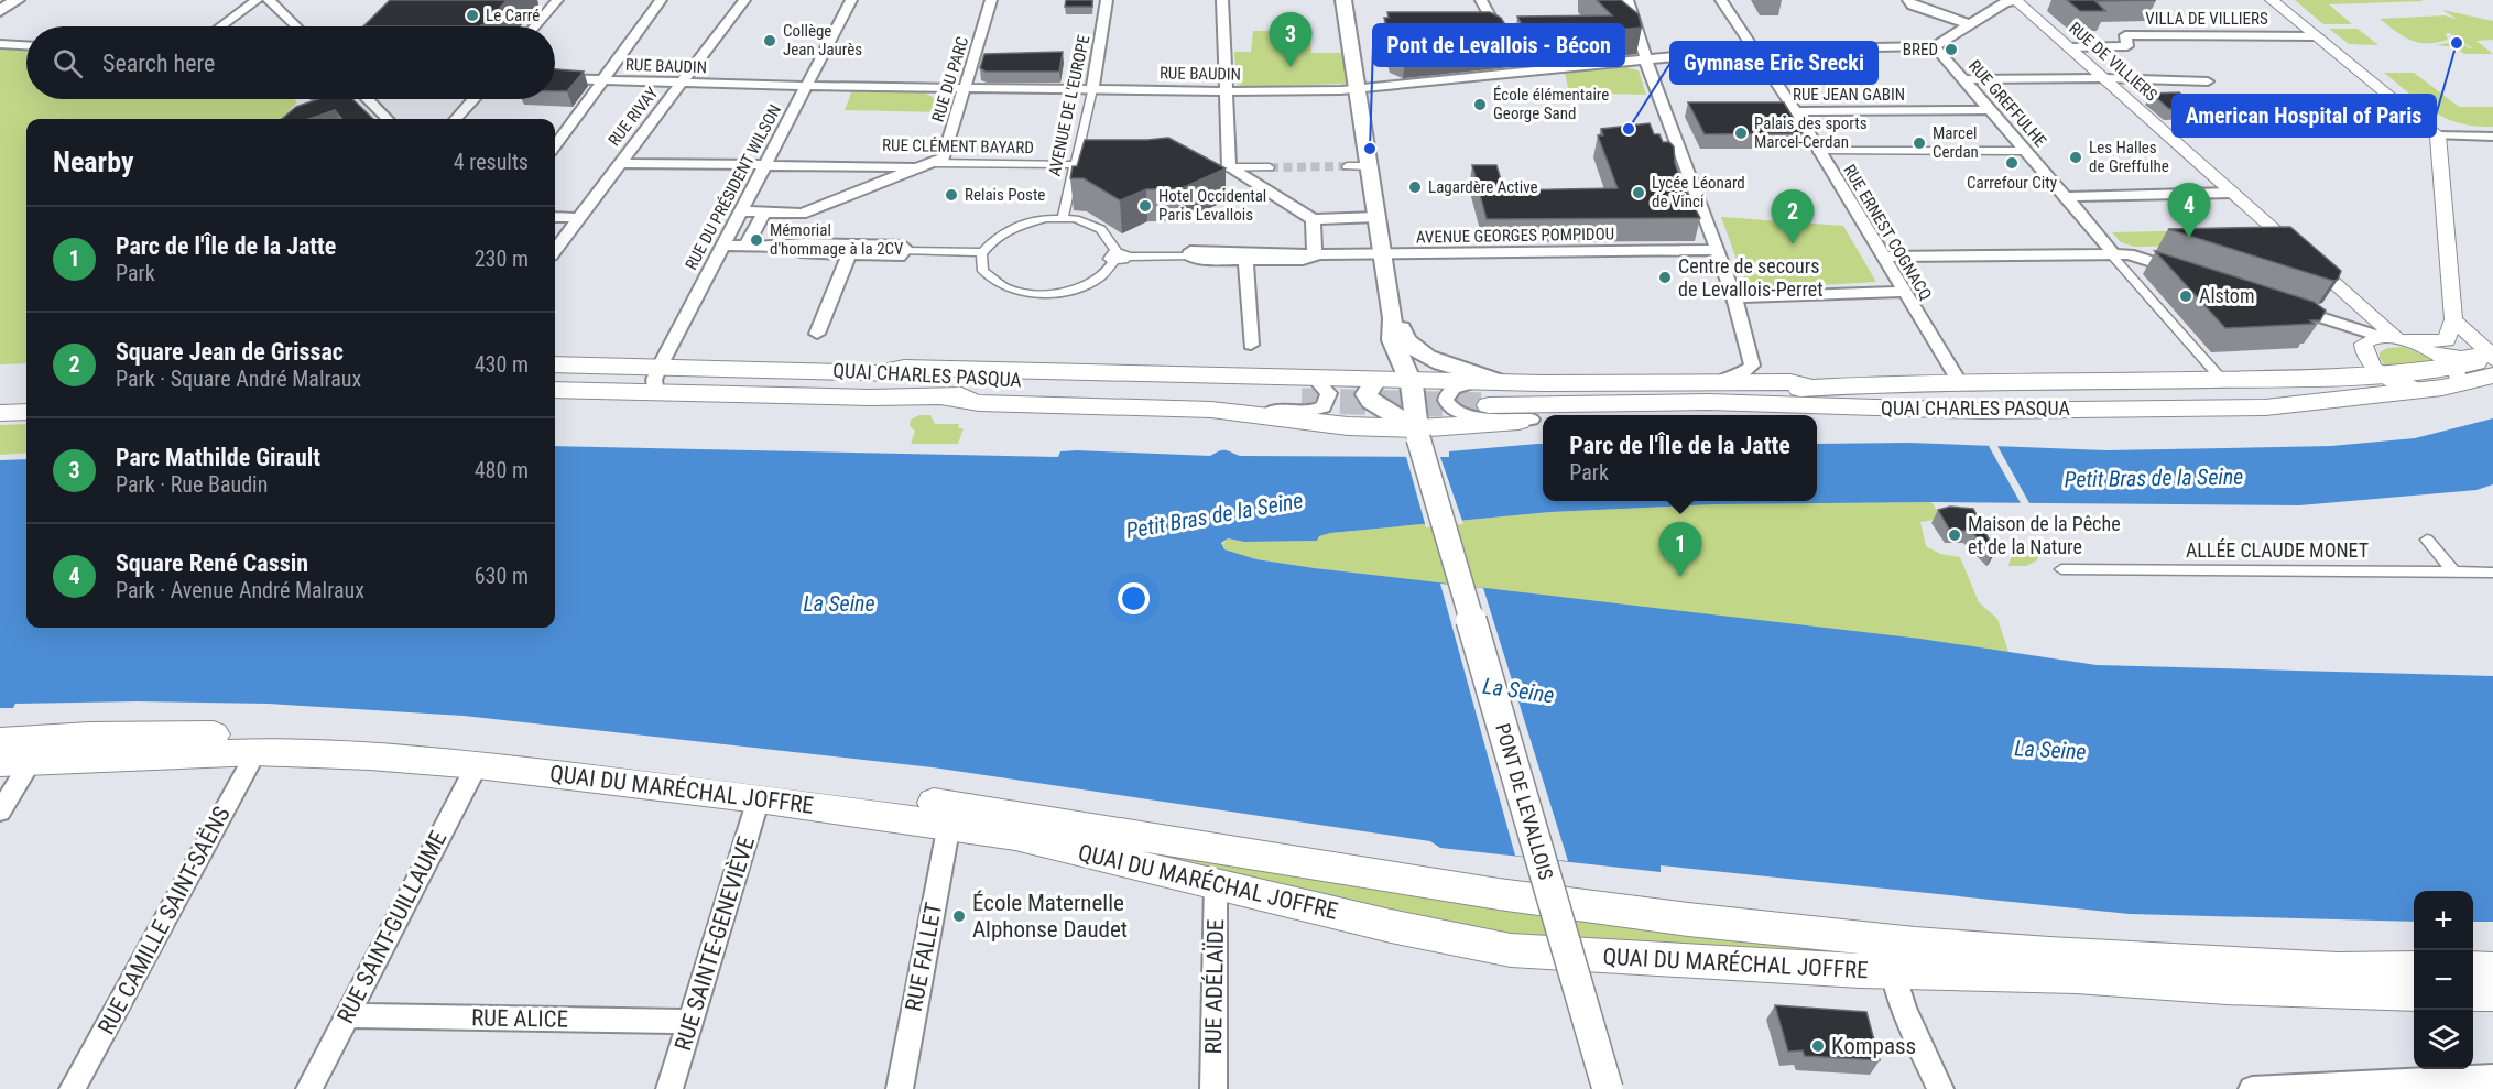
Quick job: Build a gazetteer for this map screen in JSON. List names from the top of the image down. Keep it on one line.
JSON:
{"streets":{"main road":["QUAI CHARLES PASQUA","QUAI DU MARÉCHAL JOFFRE","PONT DE LEVALLOIS"],"street":["VILLA DE VILLIERS","RUE DE VILLIERS","RUE BAUDIN","RUE DU PARC","RUE JEAN GABIN","RUE GREFFULHE","AVENUE DE L'EUROPE","RUE RIVAY","RUE CLÉMENT BAYARD","RUE DU PRÉSIDENT WILSON","RUE ERNEST COGNACQ","AVENUE GEORGES POMPIDOU","ALLÉE CLAUDE MONET","RUE CAMILLE SAINT-SAËNS","RUE SAINT-GUILLAUME","RUE SAINTE-GENEVIÈVE","RUE FALLET","RUE ADÉLAÏDE","RUE ALICE"]},"crossings":[["VILLA DE VILLIERS","RUE DE VILLIERS"],["RUE BAUDIN","RUE DU PARC"],["RUE BAUDIN","RUE GREFFULHE"],["RUE BAUDIN","AVENUE DE L'EUROPE"],["RUE BAUDIN","RUE RIVAY"],["RUE BAUDIN","RUE DU PRÉSIDENT WILSON"],["RUE BAUDIN","RUE ERNEST COGNACQ"],["RUE DU PARC","RUE CLÉMENT BAYARD"],["RUE JEAN GABIN","RUE GREFFULHE"],["RUE JEAN GABIN","RUE ERNEST COGNACQ"],["AVENUE DE L'EUROPE","RUE CLÉMENT BAYARD"],["RUE RIVAY","RUE CLÉMENT BAYARD"],["RUE CLÉMENT BAYARD","RUE DU PRÉSIDENT WILSON"],["RUE DU PRÉSIDENT WILSON","QUAI CHARLES PASQUA"],["RUE ERNEST COGNACQ","QUAI CHARLES PASQUA"],["QUAI DU MARÉCHAL JOFFRE","RUE CAMILLE SAINT-SAËNS"],["QUAI DU MARÉCHAL JOFFRE","RUE SAINT-GUILLAUME"],["QUAI DU MARÉCHAL JOFFRE","RUE SAINTE-GENEVIÈVE"],["QUAI DU MARÉCHAL JOFFRE","RUE FALLET"],["QUAI DU MARÉCHAL JOFFRE","RUE ADÉLAÏDE"],["RUE SAINT-GUILLAUME","RUE ALICE"],["RUE SAINTE-GENEVIÈVE","RUE ALICE"]],"water":["Petit Bras de la Seine","La Seine"],"places":["Le Carré","Collège Jean Jaurès","American Hospital of Paris","BRED","École élémentaire George Sand","Gymnase Eric Srecki","Palais des sports Marcel-Cerdan","Marcel Cerdan","Pont de Levallois - Bécon","Les Halles de Greffulhe","Carrefour City","Lagardère Active","Lycée Léonard de Vinci","Relais Poste","Hotel Occidental Paris Levallois","Mémorial d'hommage à la 2CV","Centre de secours de Levallois-Perret","Alstom","Maison de la Pêche et de la Nature","École Maternelle Alphonse Daudet","Kompass"],"page":{"pins":["3","4","2","1"],"search":"Search here","heading":["Nearby","4 results"],"list":[{"mark":"1","name":"Parc de l'Île de la Jatte","note":"Park","value":"230 m"},{"mark":"2","name":"Square Jean de Grissac","note":"Park · Square André Malraux","value":"430 m"},{"mark":"3","name":"Parc Mathilde Girault","note":"Park · Rue Baudin","value":"480 m"},{"mark":"4","name":"Square René Cassin","note":"Park · Avenue André Malraux","value":"630 m"}],"popup":["Parc de l'Île de la Jatte","Park"],"map_buttons":["+","−"]}}
